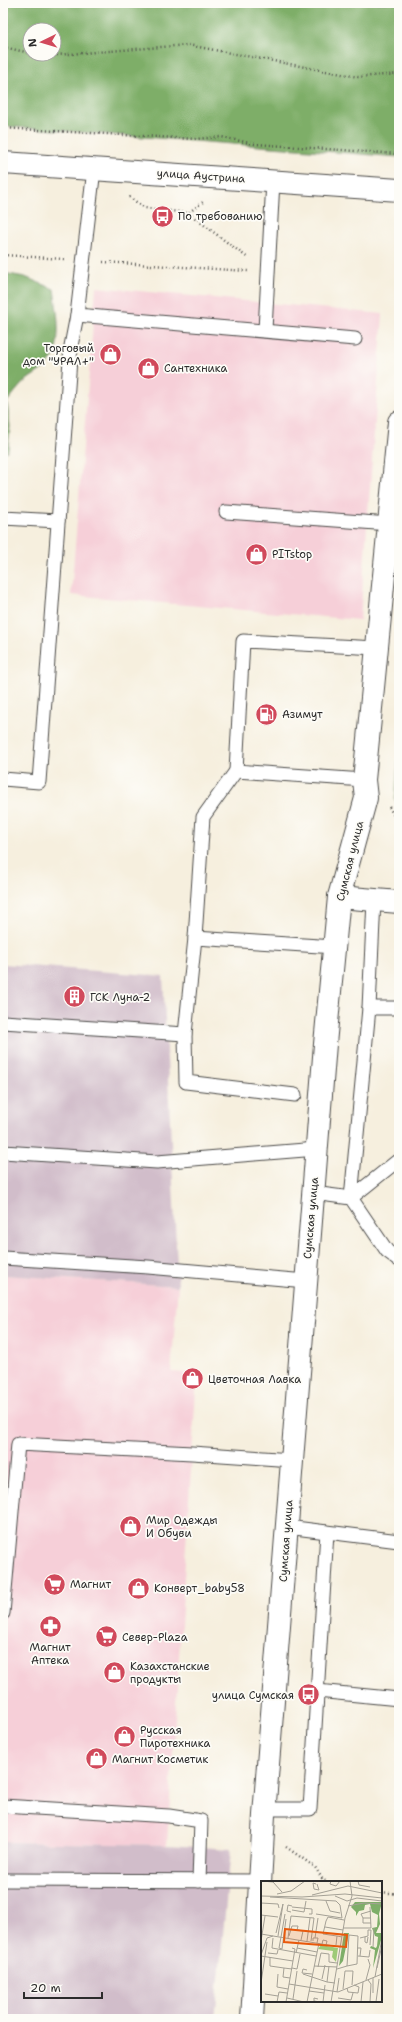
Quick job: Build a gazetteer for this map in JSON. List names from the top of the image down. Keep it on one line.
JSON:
{"streets":{"street":["улица Аустрина","Сумская улица"]},"places":{"bus stop":["По требованию","улица Сумская"],"shop":["Торговый дом \"УРАЛ+\"","Сантехника","PITstop","Цветочная Лавка","Мир Одежды И Обуви","Конверт_baby58","Казахстанские продукты","Русская Пиротехника","Магнит Косметик"],"fuel station":["Азимут"],"building":["ГСК Луна-2"],"supermarket":["Магнит","Север-Plaza"],"pharmacy":["Магнит Аптека"]},"scale_bar":"20 m","north":"left"}
